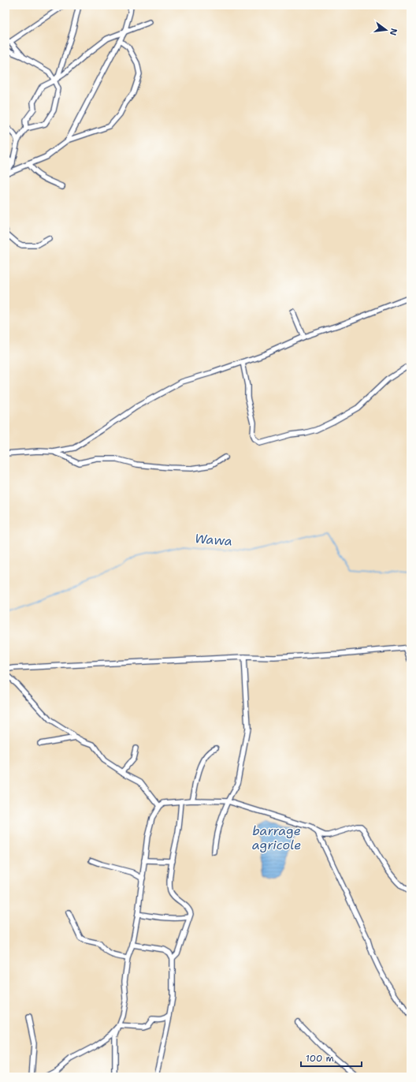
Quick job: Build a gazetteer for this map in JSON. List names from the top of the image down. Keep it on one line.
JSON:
{"water":["Wawa","barrage agricole"],"scale_bar":"100 m","north":"right"}
